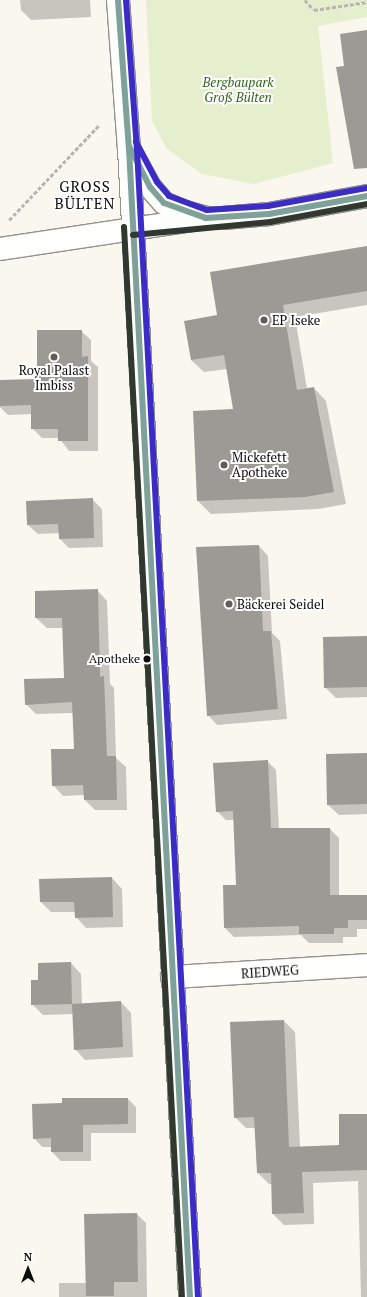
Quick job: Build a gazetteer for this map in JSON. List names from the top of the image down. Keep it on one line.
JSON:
{"streets":{"street":["RIEDWEG"]},"districts":["GROSS BÜLTEN"],"parks":["Bergbaupark Groß Bülten"],"places":["EP Iseke","Royal Palast Imbiss","Mickefett Apotheke","Bäckerei Seidel","Apotheke"],"north":"top"}
